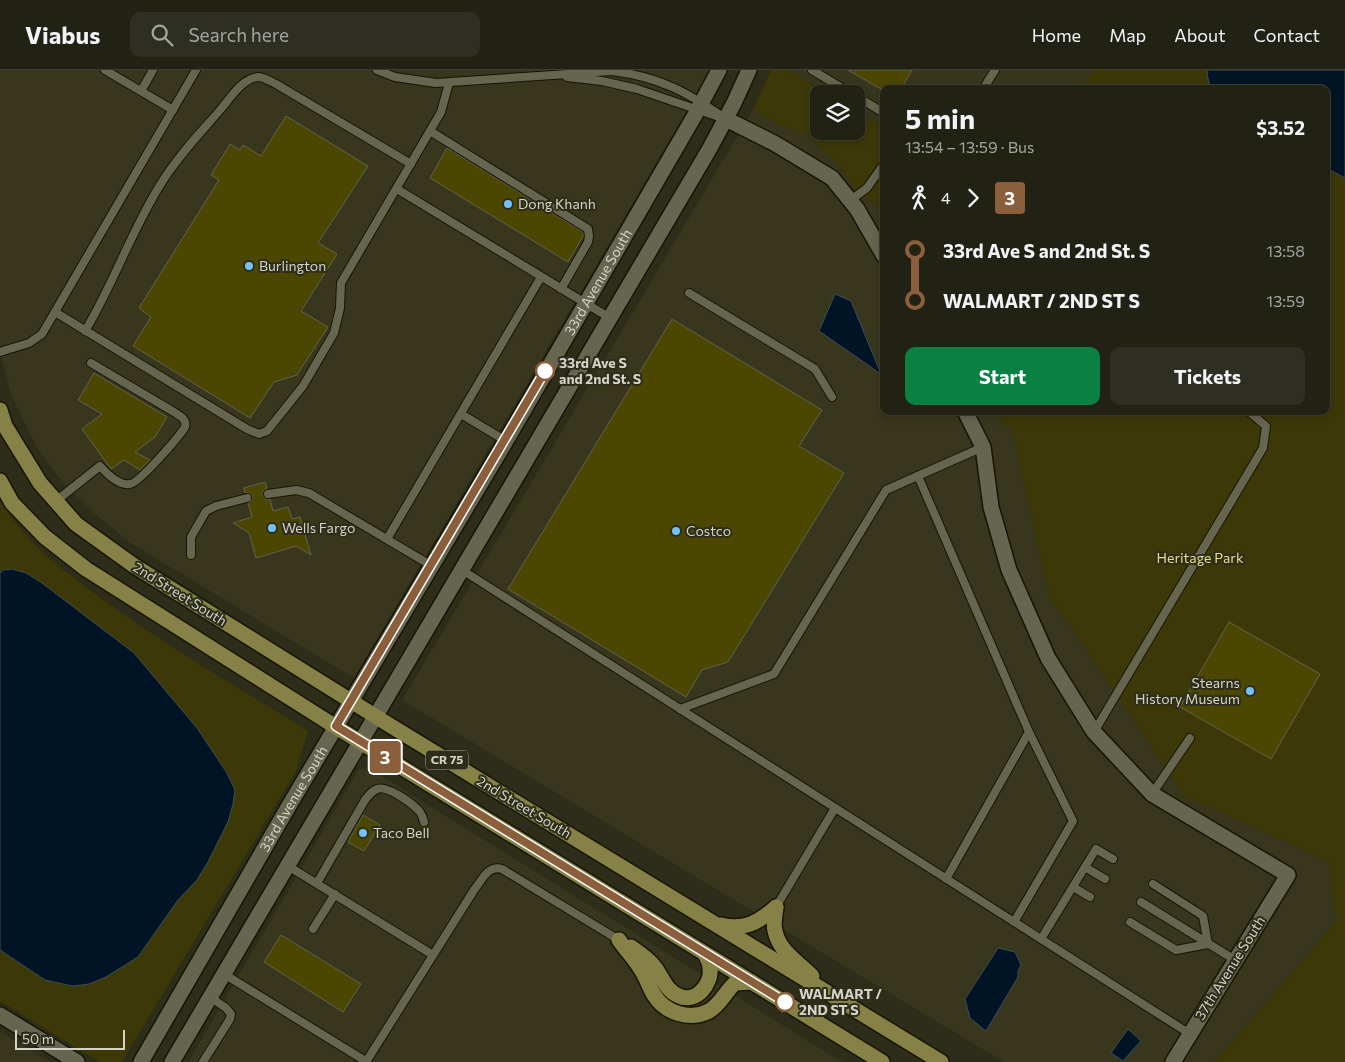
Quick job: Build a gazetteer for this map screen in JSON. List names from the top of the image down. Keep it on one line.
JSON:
{"streets":{"main road":["33rd Avenue South","2nd Street South","CR 75","37th Avenue South"]},"crossings":[["33rd Avenue South","2nd Street South"],["33rd Avenue South","CR 75"]],"parks":["Heritage Park"],"places":["Dong Khanh","Burlington","33rd Ave S and 2nd St. S","Wells Fargo","Costco","Stearns History Museum","Taco Bell","WALMART / 2ND ST S"],"lines":["bus line 3"],"scale_bar":"50 m","page":{"header":"Viabus","search":"Search here","nav":["Home","Map","About","Contact"],"on_map":"3","heading":["5 min","13:54 – 13:59 · Bus","$3.52"],"legs":["4","3"],"list":[{"name":"33rd Ave S and 2nd St. S","value":"13:58"},{"name":"WALMART / 2ND ST S","value":"13:59"}],"buttons":["Start","Tickets"],"scale":"50 m"}}
